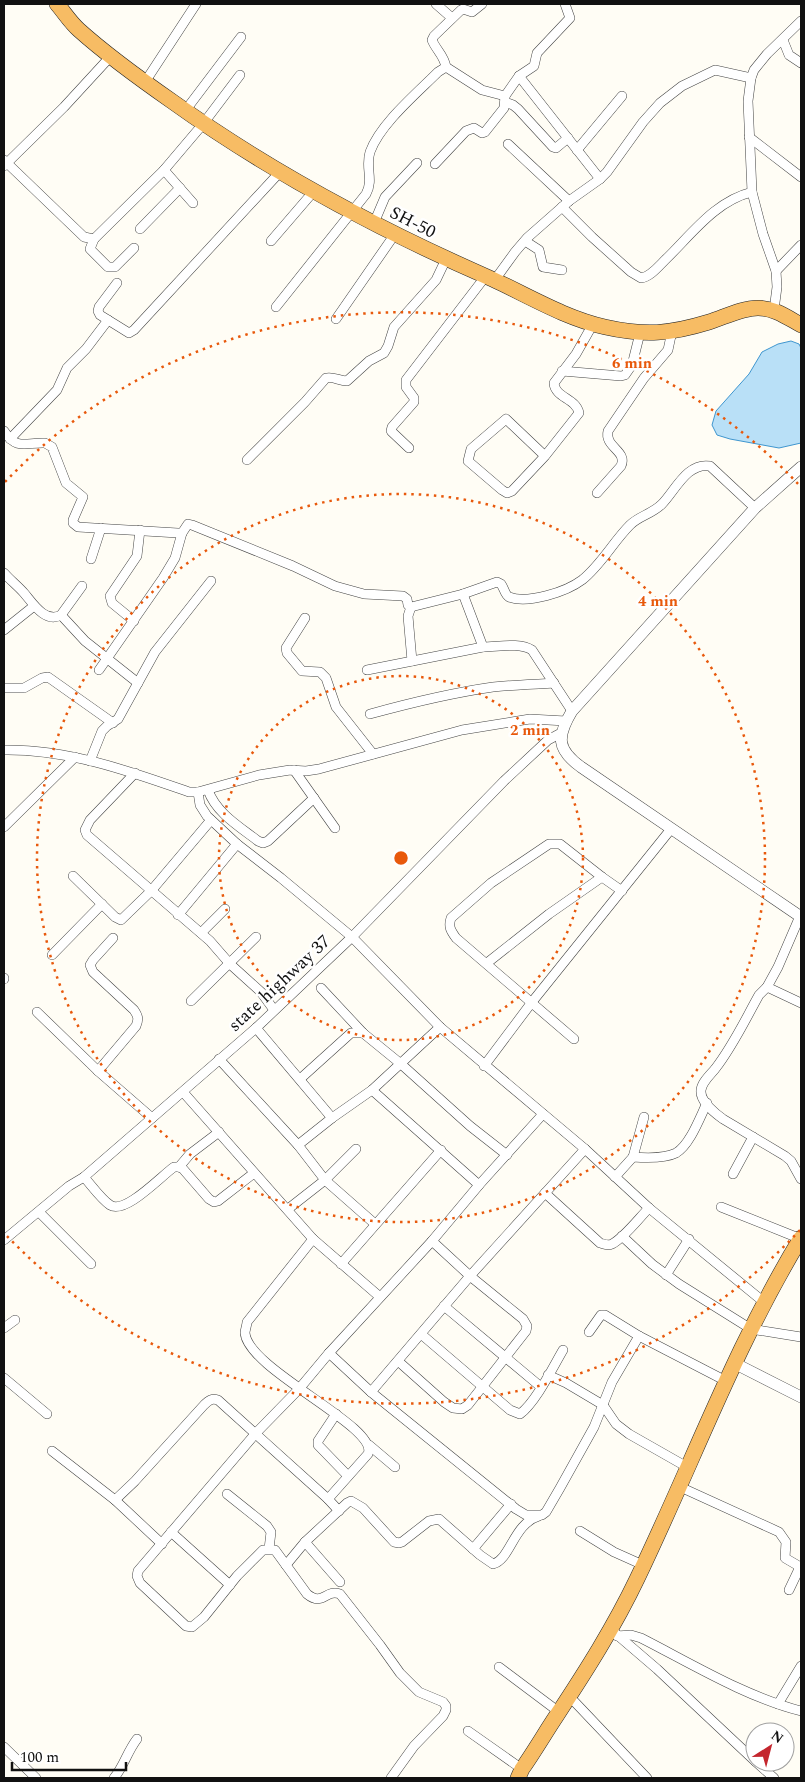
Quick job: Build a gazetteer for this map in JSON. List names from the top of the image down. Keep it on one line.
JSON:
{"streets":{"highway":["SH-50"],"street":["state highway 37"]},"scale_bar":"100 m","north":"top right","rings":["6 min","4 min","2 min"]}
